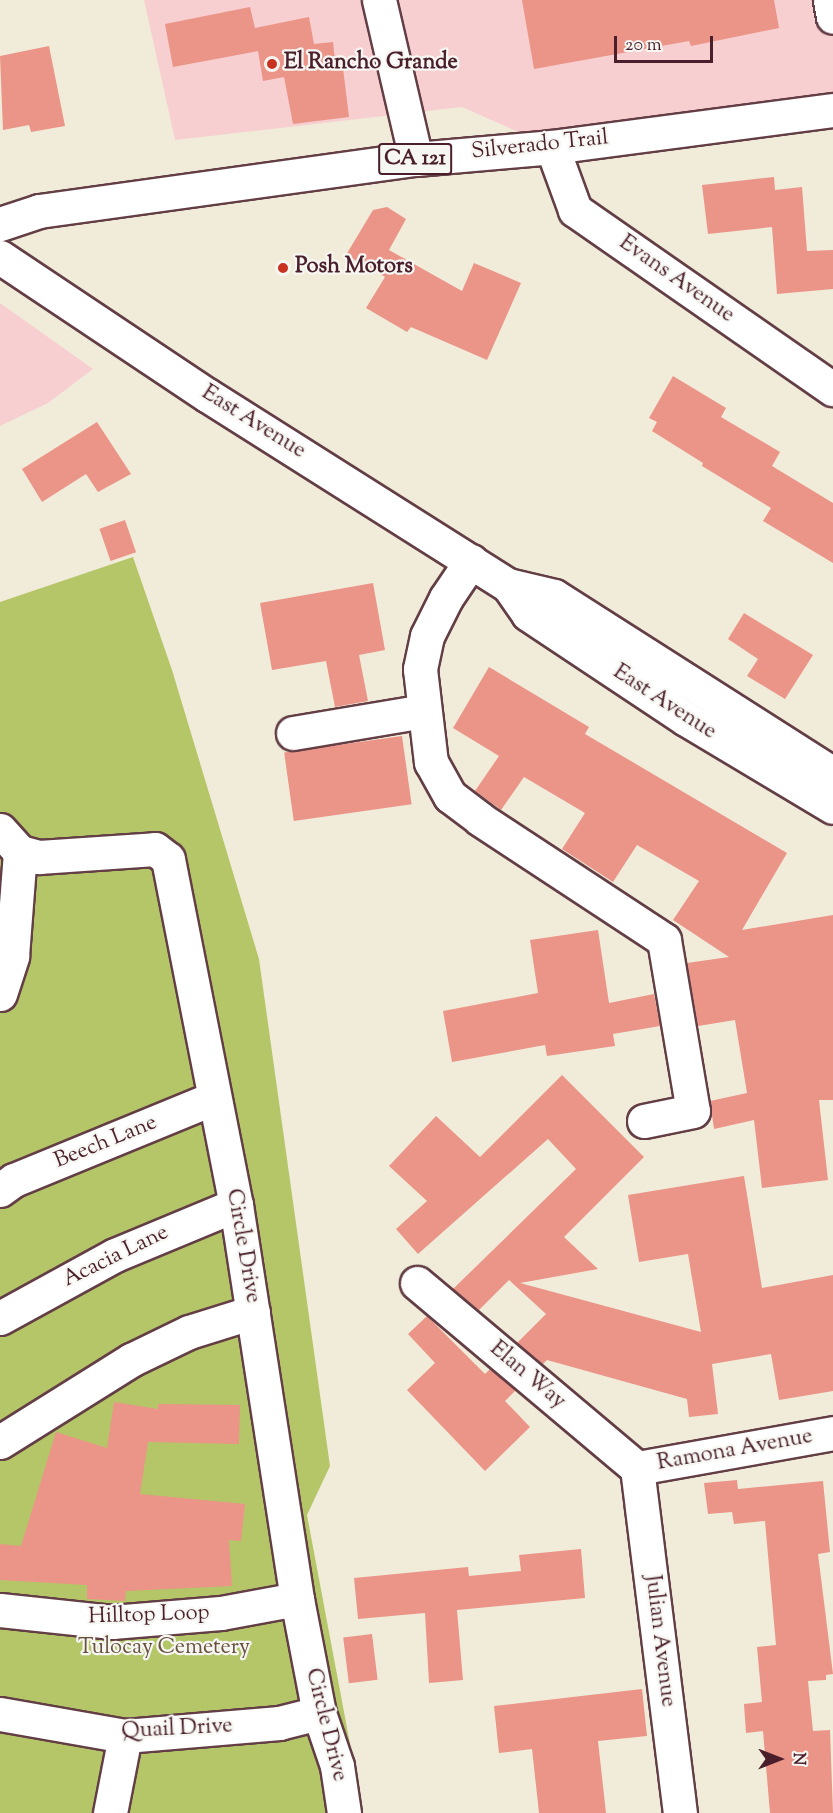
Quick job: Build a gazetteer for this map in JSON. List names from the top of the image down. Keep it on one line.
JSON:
{"streets":{"street":["Silverado Trail","CA 121","Evans Avenue","East Avenue","Beech Lane","Circle Drive","Acacia Lane","Elan Way","Ramona Avenue","Hilltop Loop","Julian Avenue","Quail Drive"]},"crossings":[["Silverado Trail","Evans Avenue"],["Beech Lane","Circle Drive"],["Circle Drive","Acacia Lane"],["Circle Drive","Hilltop Loop"],["Circle Drive","Quail Drive"],["Elan Way","Ramona Avenue"],["Elan Way","Julian Avenue"],["Ramona Avenue","Julian Avenue"]],"parks":["Tulocay Cemetery"],"places":["El Rancho Grande","Posh Motors"],"scale_bar":"20 m","north":"right"}
